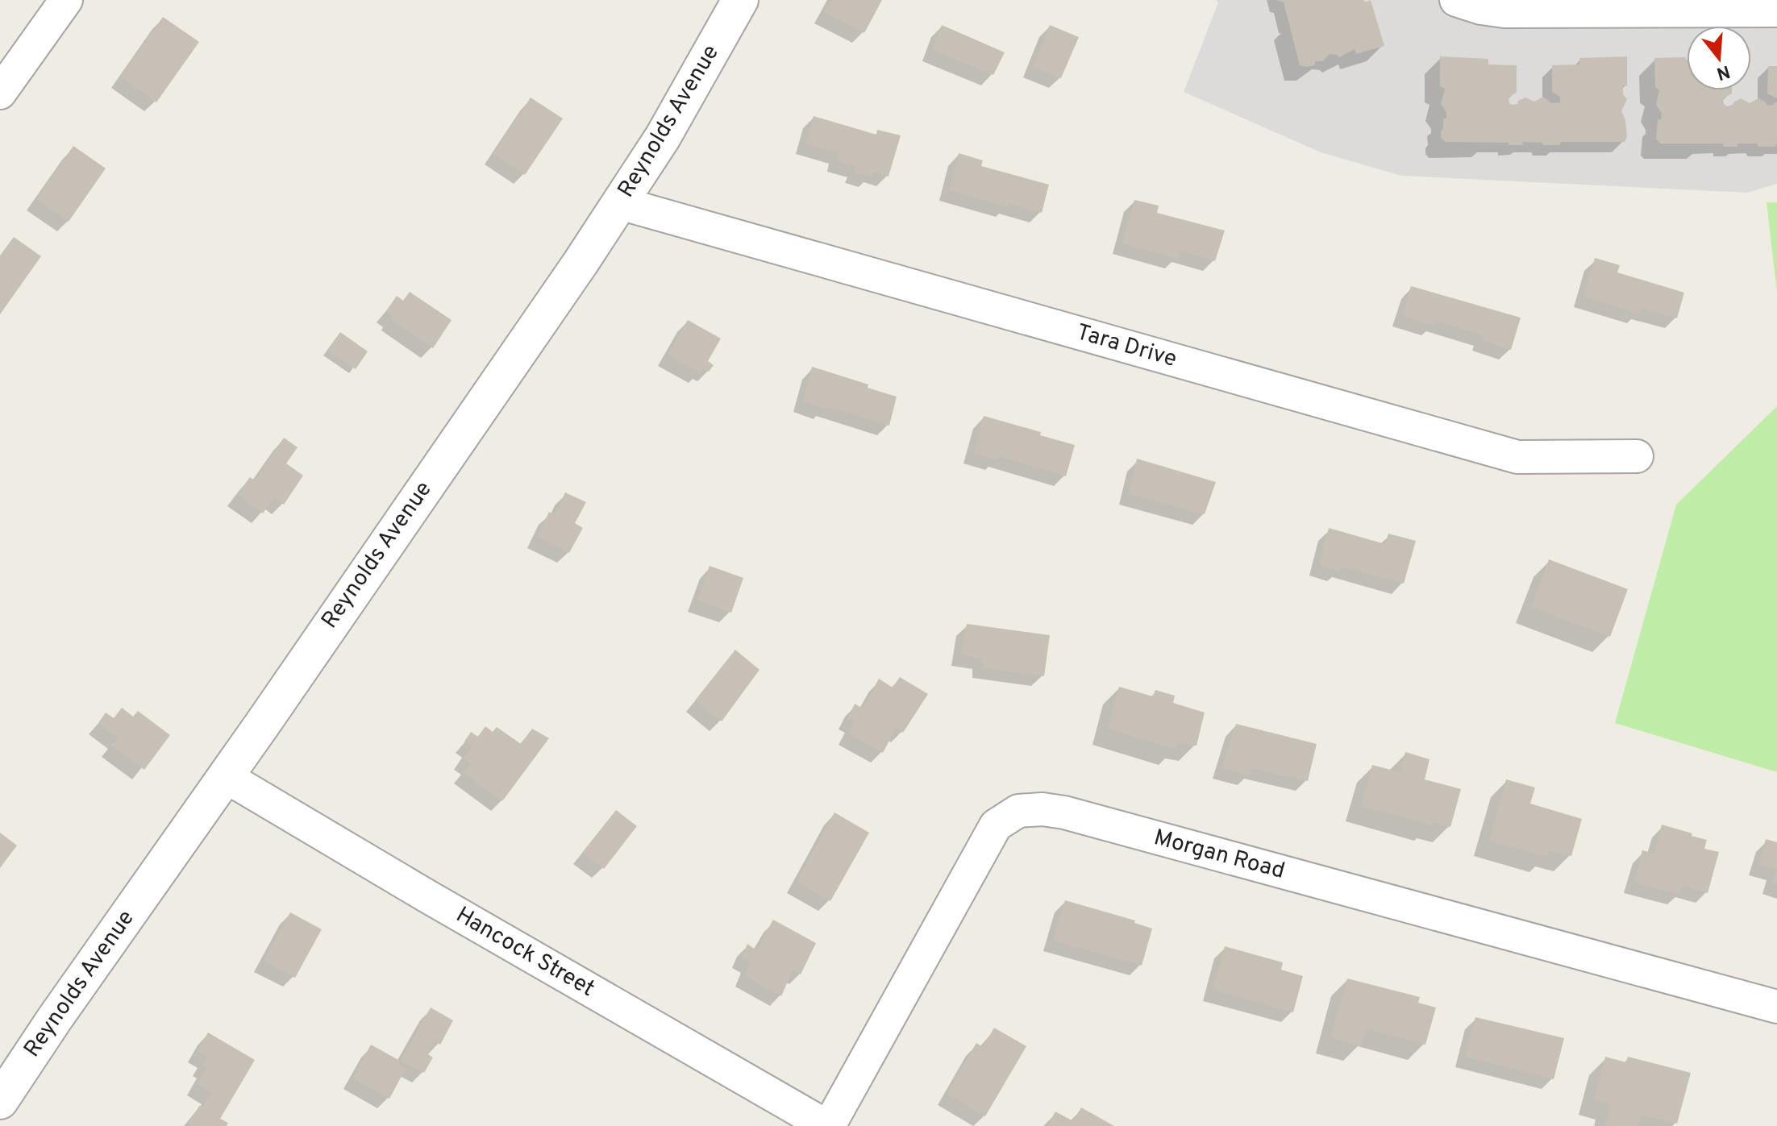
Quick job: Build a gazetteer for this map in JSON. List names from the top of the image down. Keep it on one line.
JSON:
{"streets":{"street":["Reynolds Avenue","Tara Drive","Morgan Road","Hancock Street"]},"crossings":[["Reynolds Avenue","Tara Drive"],["Reynolds Avenue","Hancock Street"],["Morgan Road","Hancock Street"]],"north":"bottom"}
